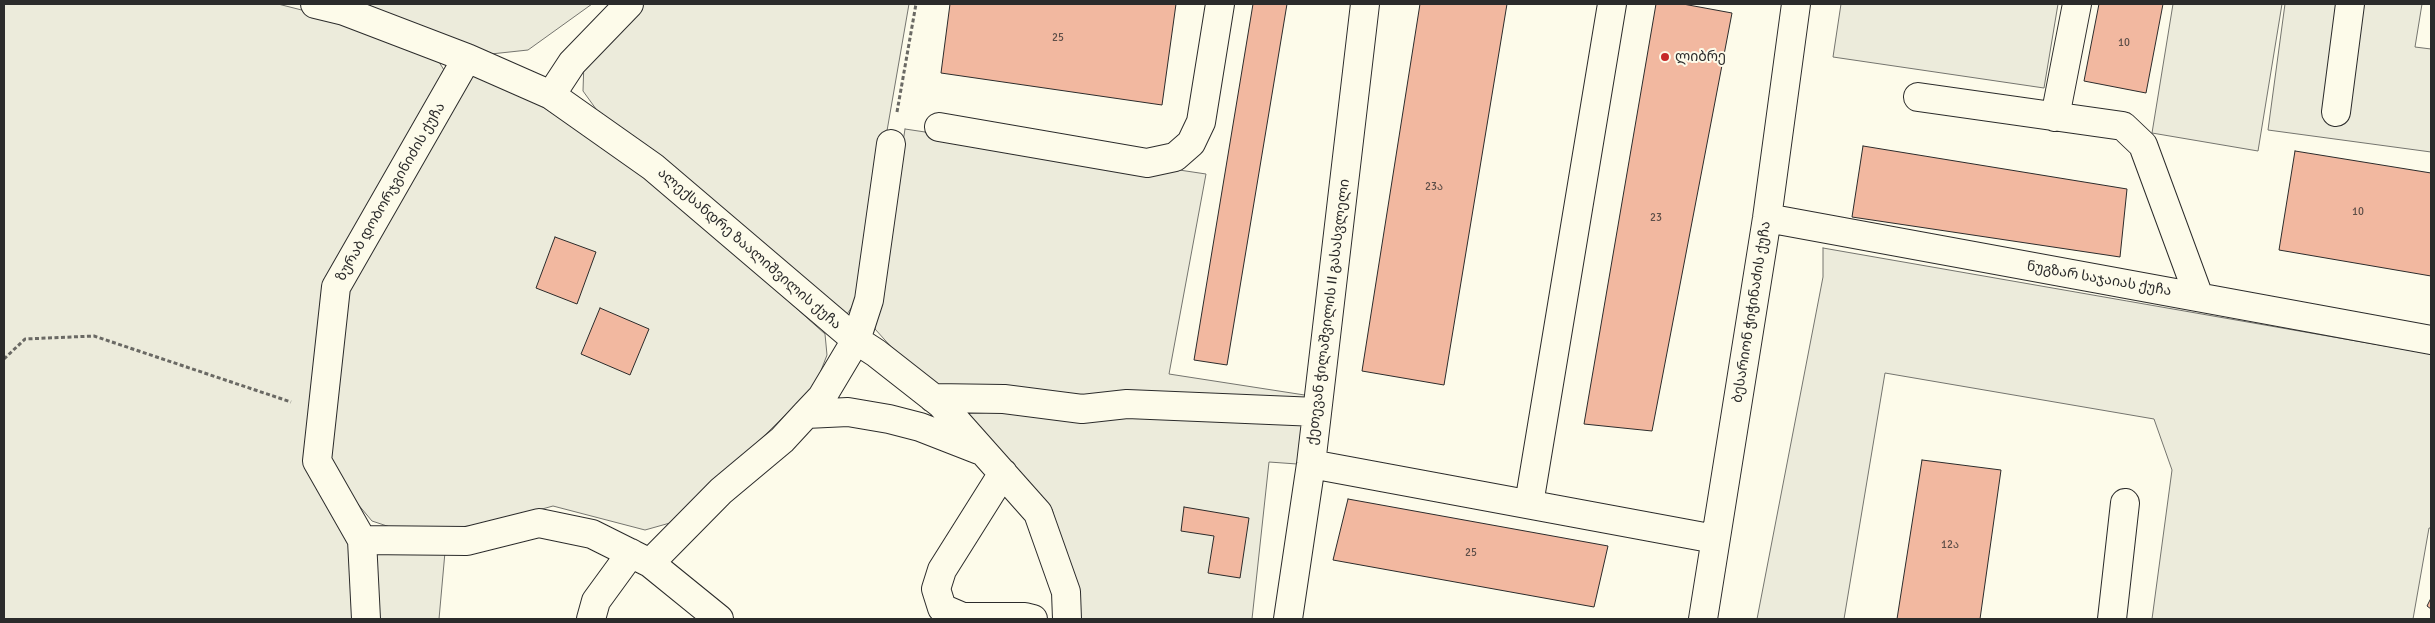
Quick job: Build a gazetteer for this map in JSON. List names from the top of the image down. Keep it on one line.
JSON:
{"streets":{"street":["ზურაბ დობორჯგინიძის ქუჩა","ალექსანდრე ზაალიშვილის ქუჩა","ნუგზარ საჯაიას ქუჩა","ქეთევან ჭილაშვილის II გასასვლელი","ბესარიონ ჭიჭინაძის ქუჩა"]},"crossings":[["ზურაბ დობორჯგინიძის ქუჩა","ალექსანდრე ზაალიშვილის ქუჩა"],["ნუგზარ საჯაიას ქუჩა","ბესარიონ ჭიჭინაძის ქუჩა"]],"places":["ლიბრე"],"house_numbers":["25","10","23ა","10","23","12ა","25"]}
